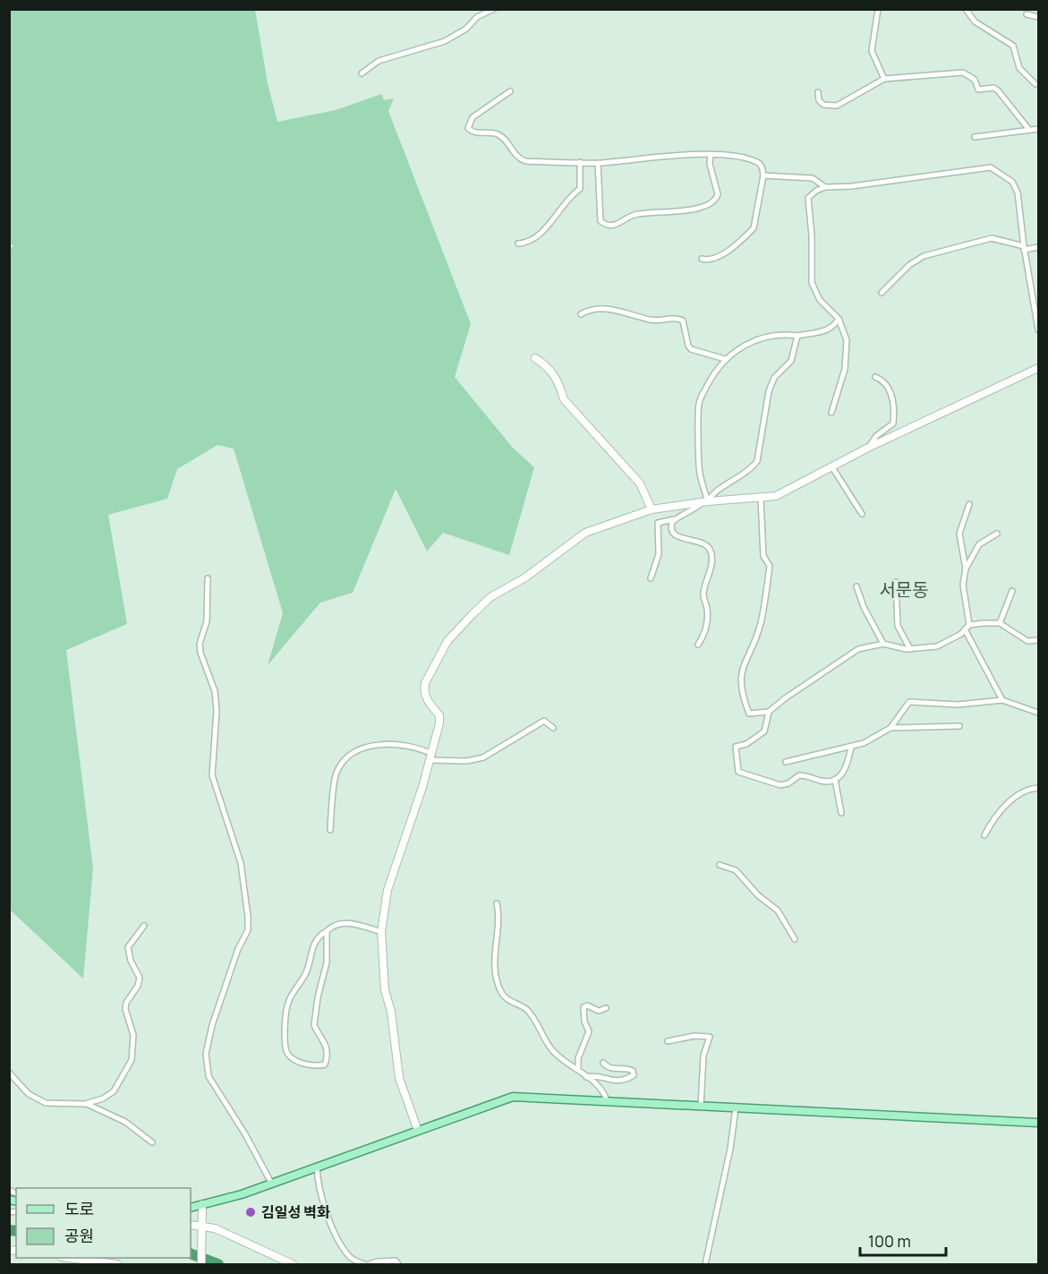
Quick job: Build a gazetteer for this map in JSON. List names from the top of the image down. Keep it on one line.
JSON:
{"districts":["서문동"],"places":["김일성 벽화"],"legend":["도로","공원"],"scale_bar":"100 m"}
